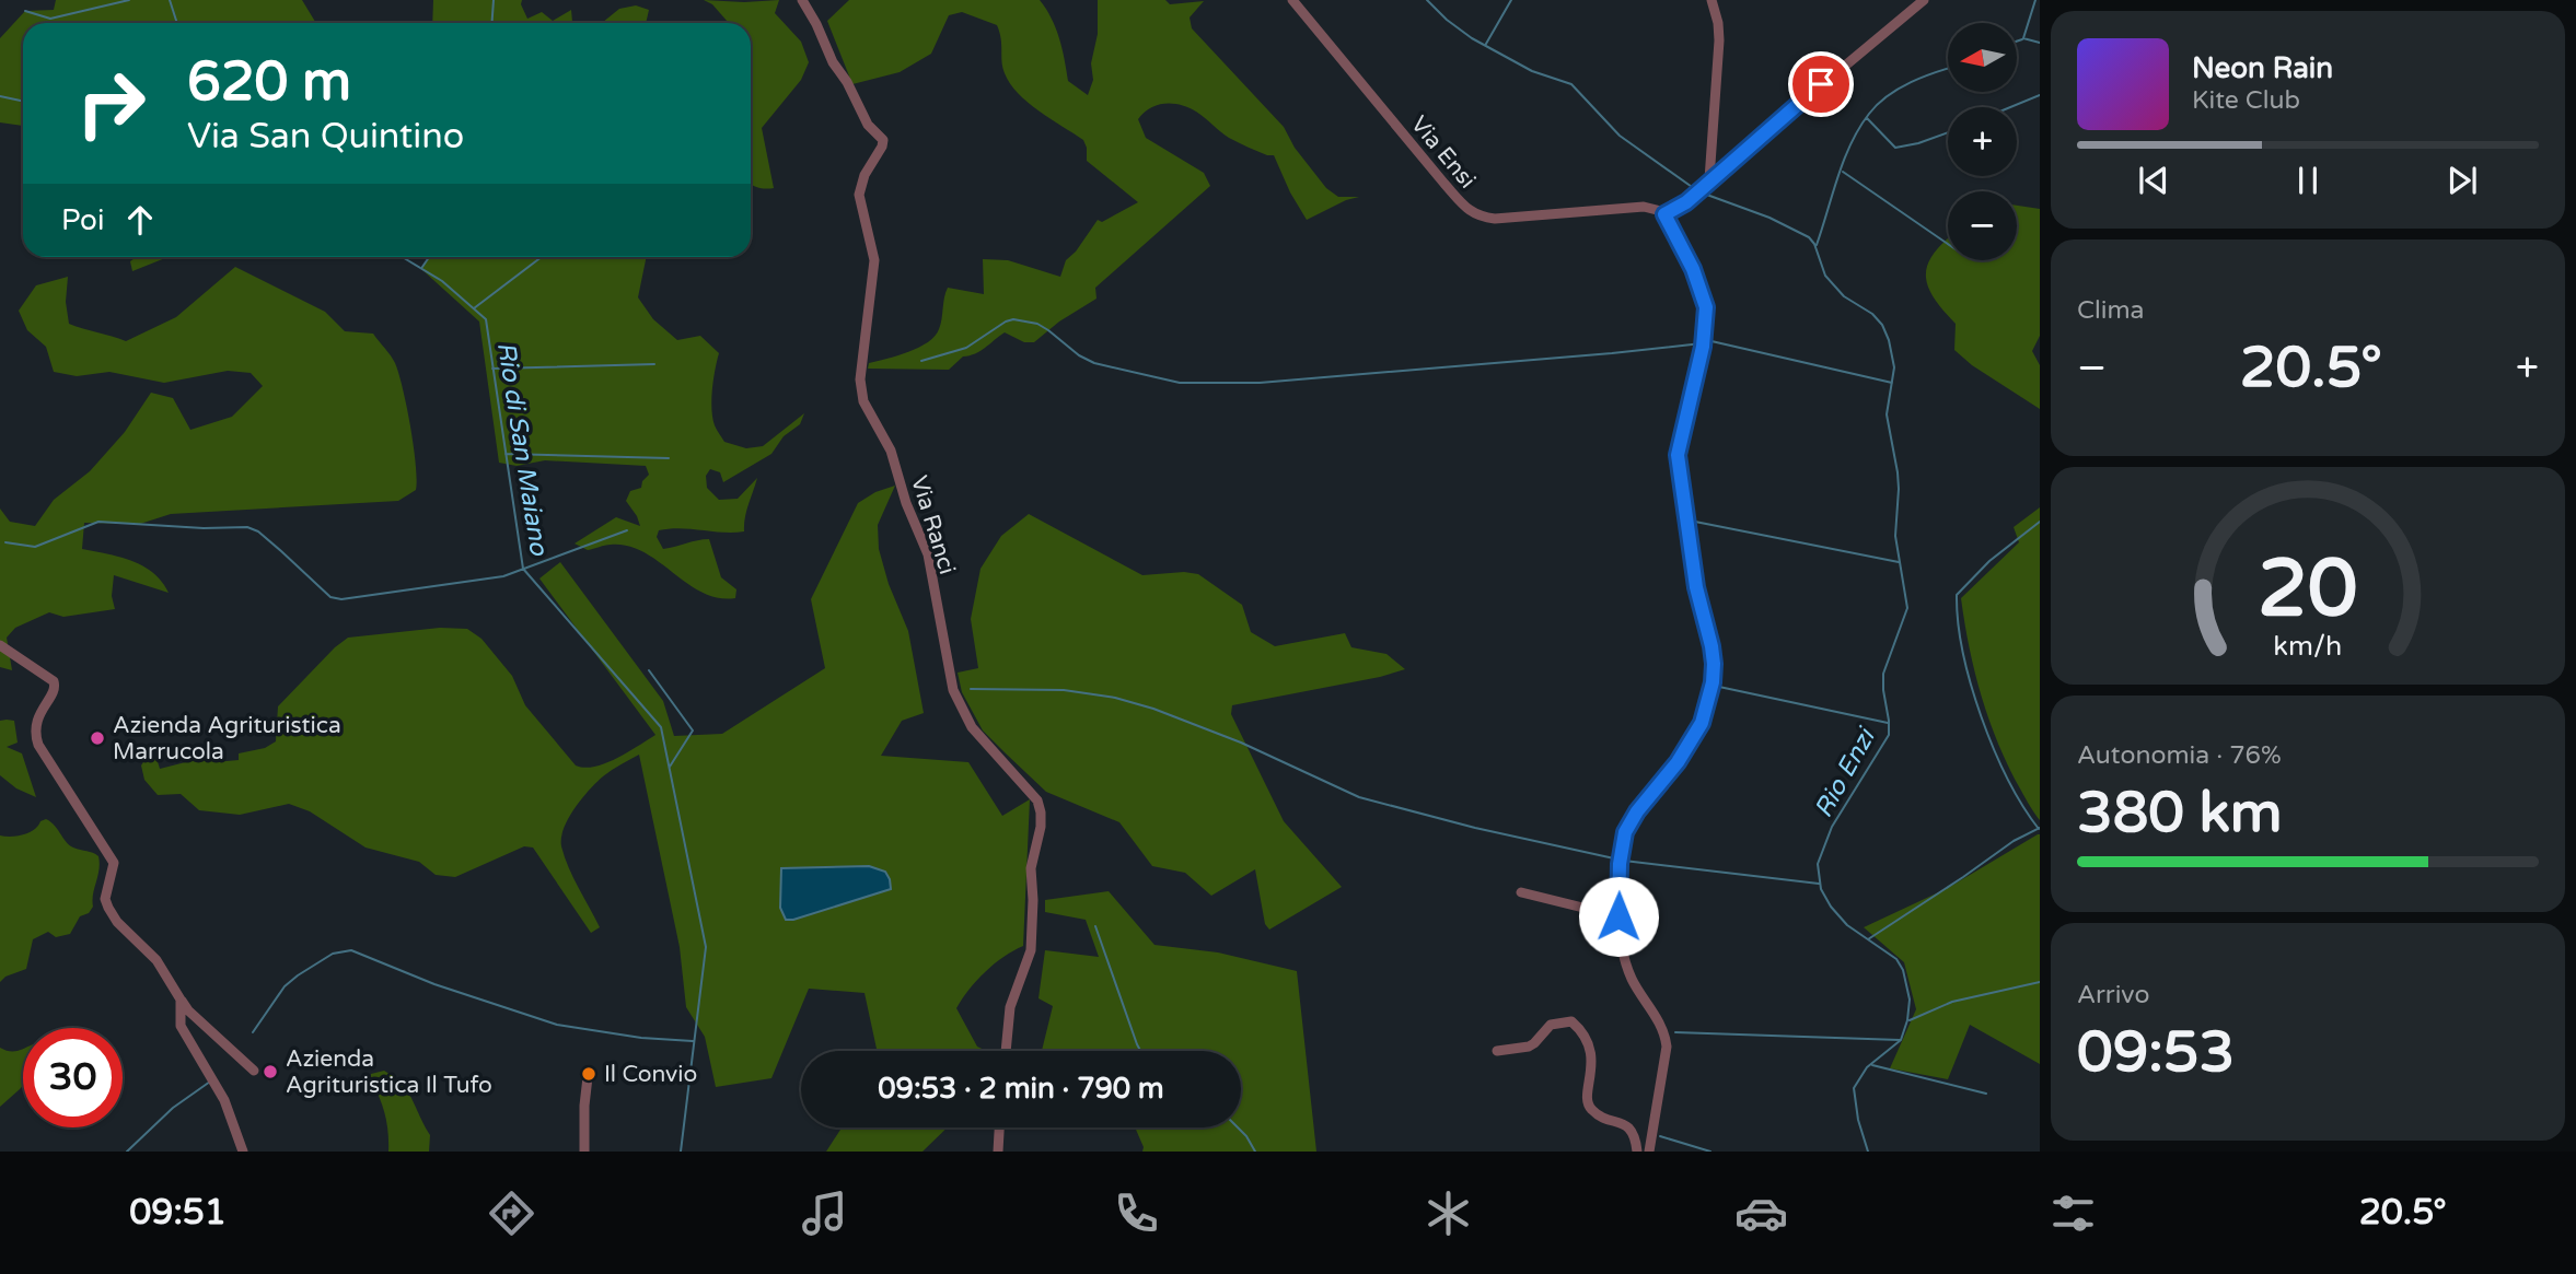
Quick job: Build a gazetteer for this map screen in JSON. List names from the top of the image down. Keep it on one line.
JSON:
{"streets":{"street":["Via Ensi","Via Ranci"]},"water":["Rio di San Maiano","Rio Enzi"],"places":["Azienda Agrituristica Marrucola","Azienda Agrituristica Il Tufo","Il Convio"],"north":"left","page":{"map_buttons":["+","−"],"turn":["620 m","Via San Quintino"],"song":["Neon Rain","Kite Club"],"then":"Poi","tile":["Clima",["Autonomia · 76%","380 km"],["Arrivo","09:53"]],"heat":["−","20.5°","+"],"limit":"30","trip":"09:53 · 2 min · 790 m","tabs":["09:51","20.5°"],"gauge":["20","km/h"]}}
